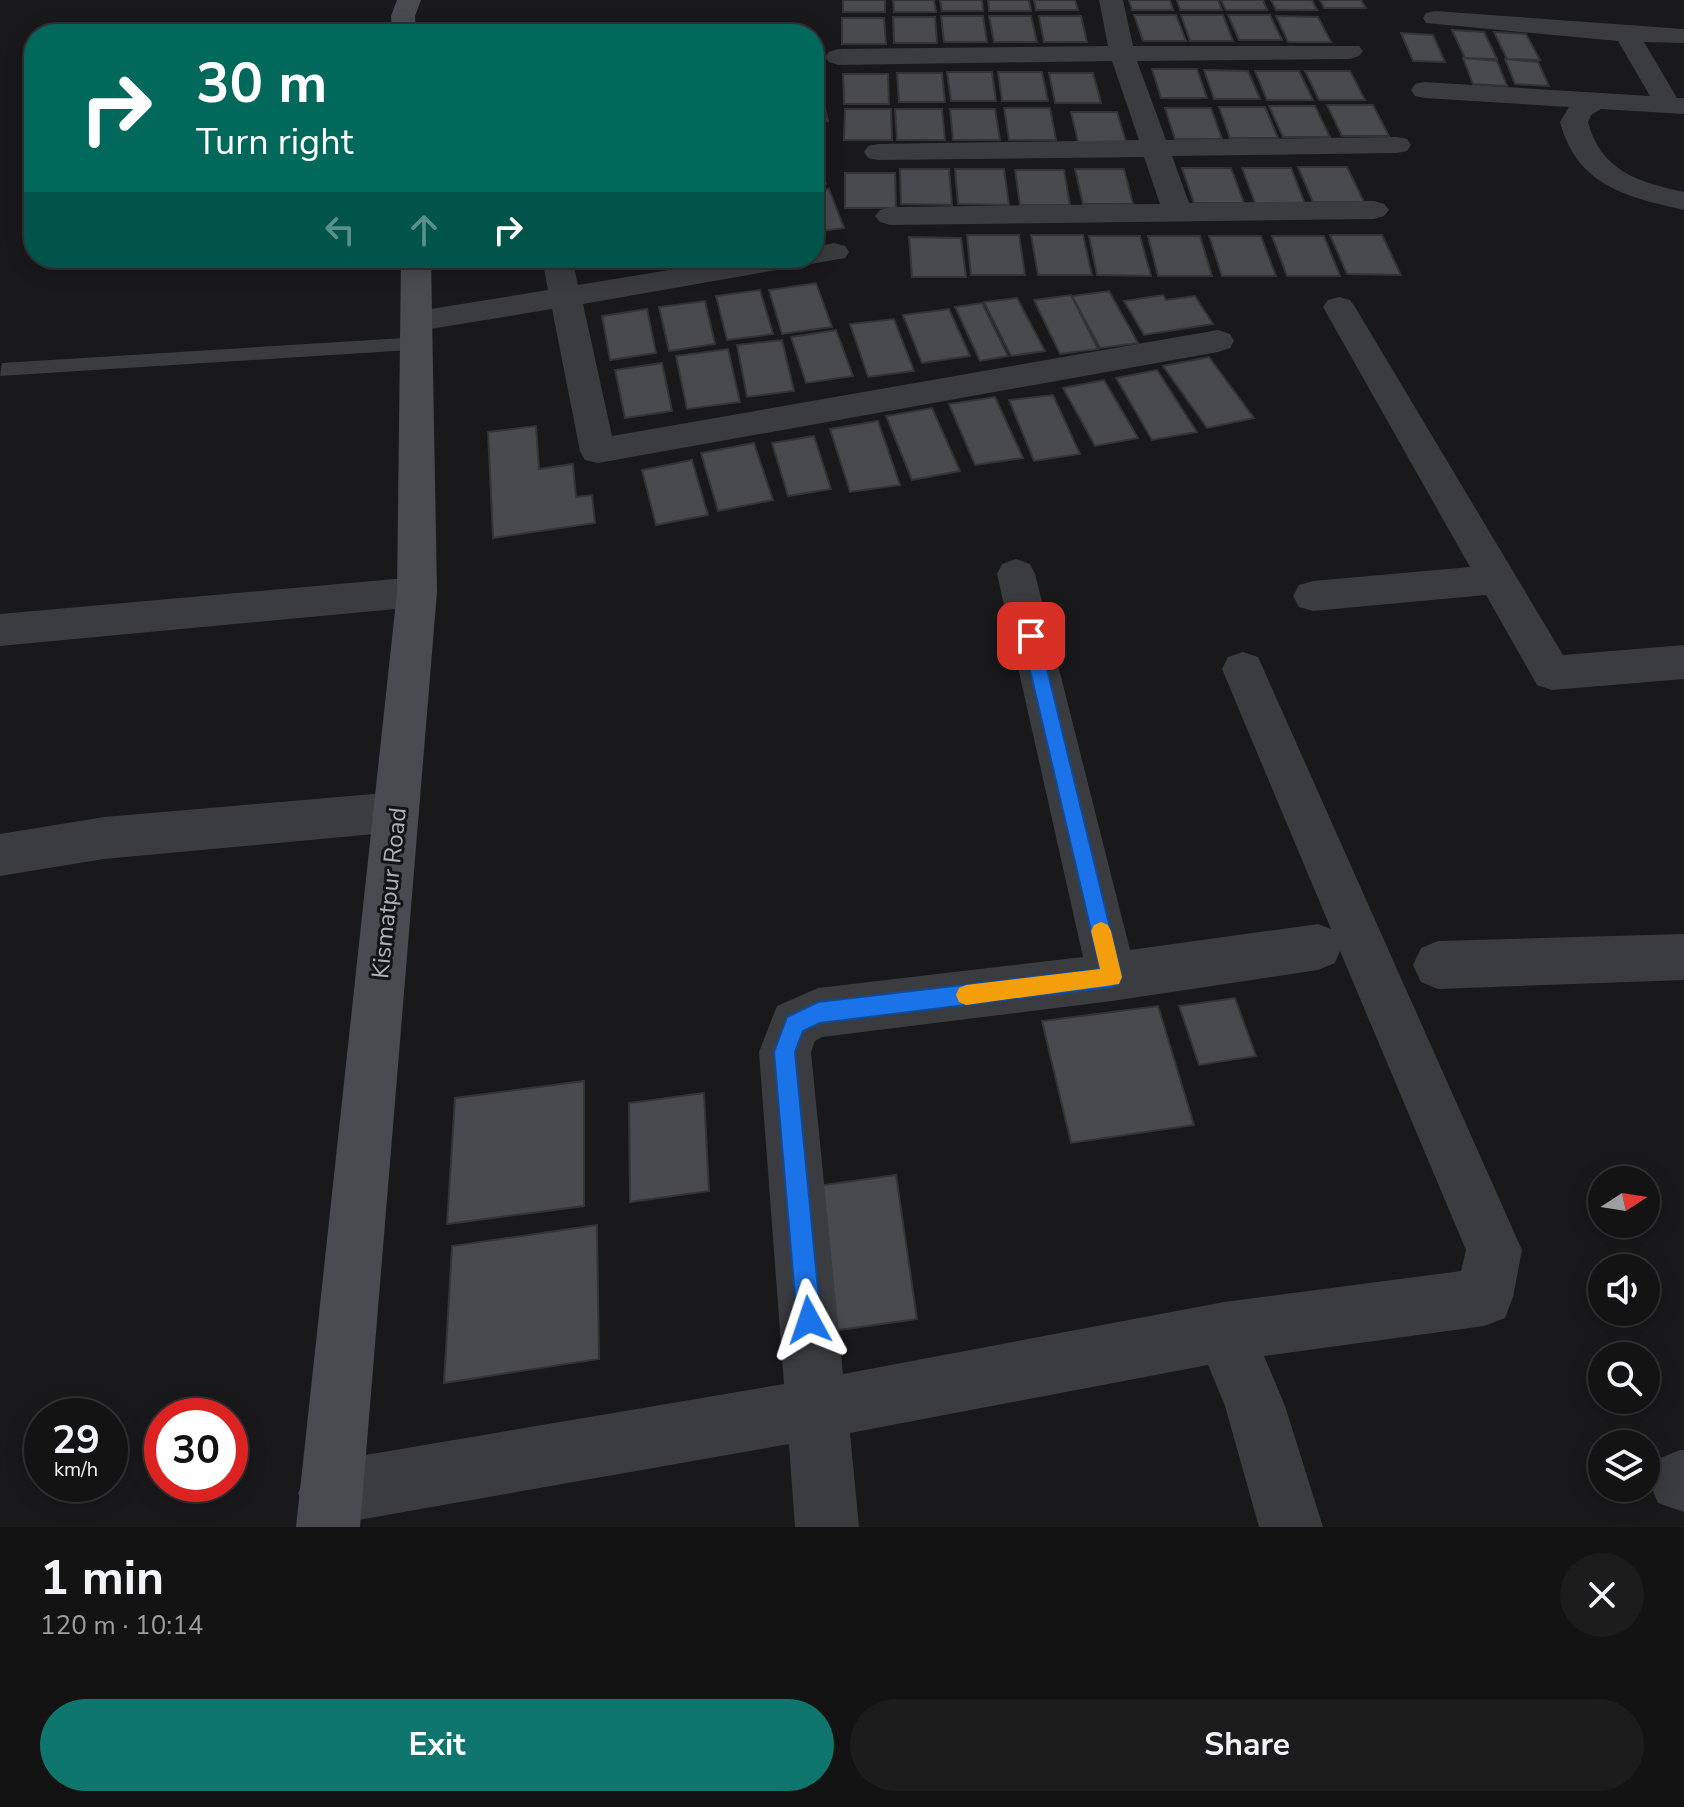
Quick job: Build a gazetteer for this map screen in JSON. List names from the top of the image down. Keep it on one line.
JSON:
{"streets":{"street":["Kismatpur Road"]},"north":"right","page":{"turn":["30 m","Turn right"],"speed":"29 km/h","limit":"30","heading":["1 min","120 m · 10:14"],"buttons":["Exit","Share"]}}
